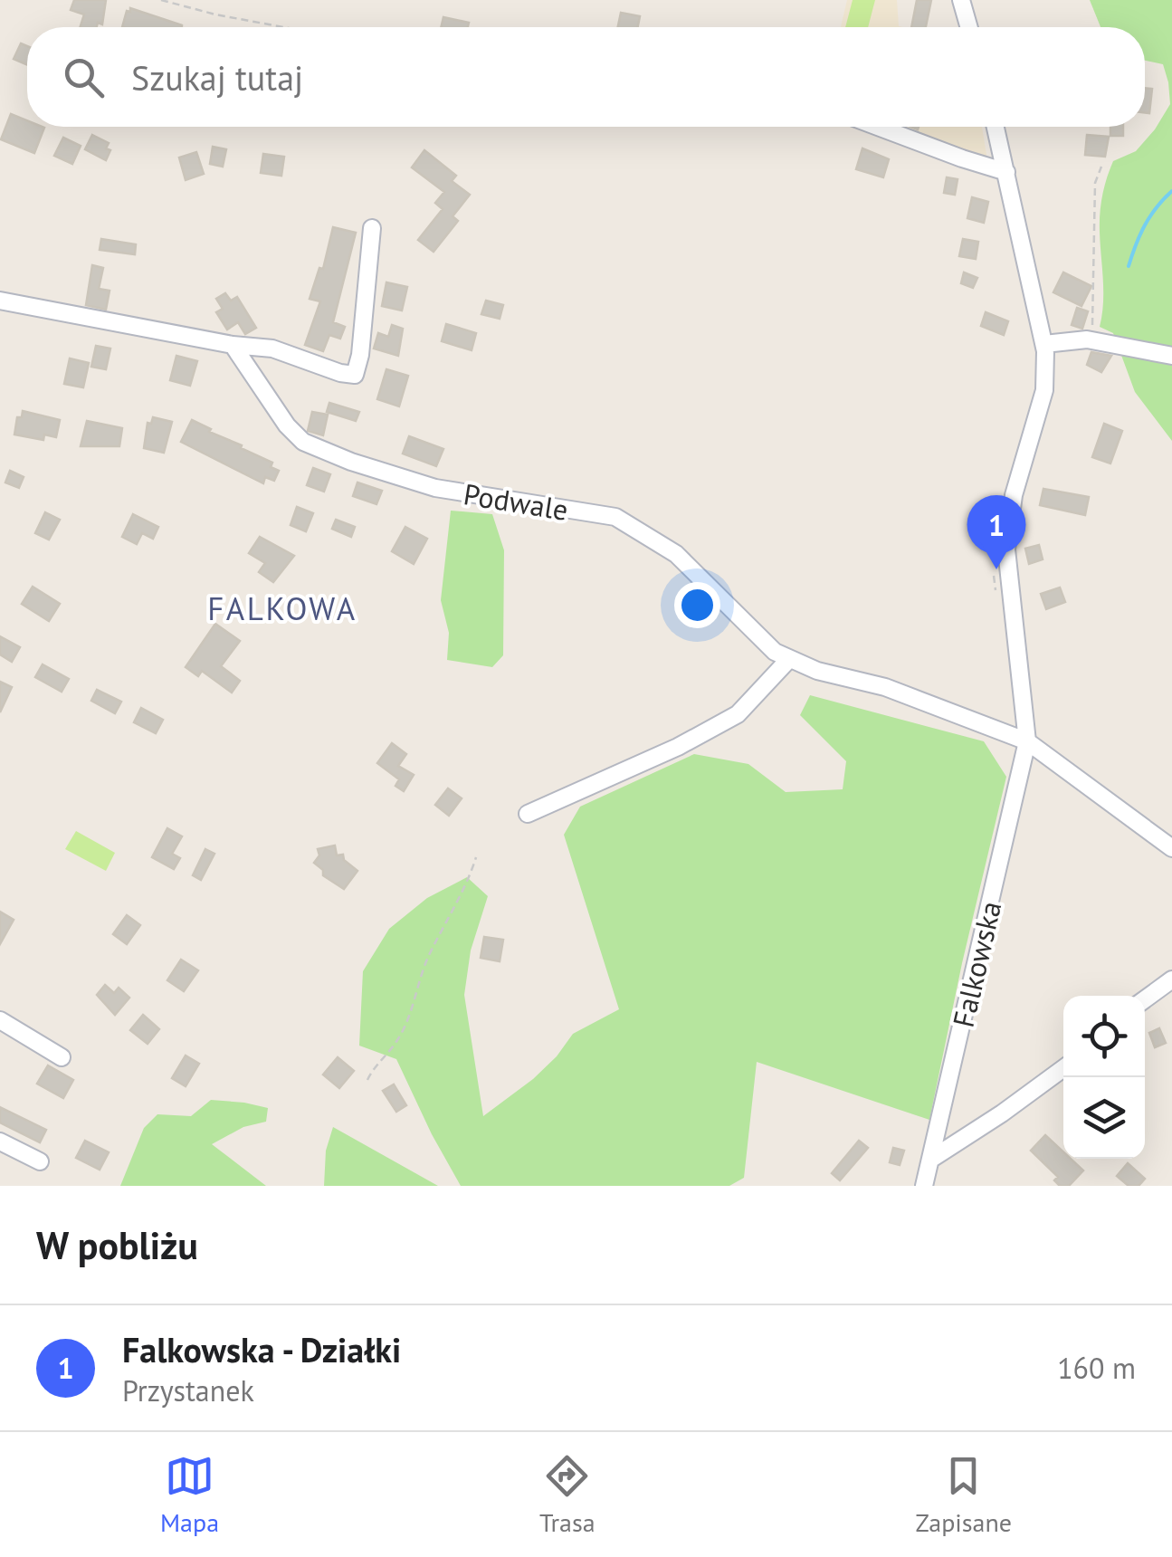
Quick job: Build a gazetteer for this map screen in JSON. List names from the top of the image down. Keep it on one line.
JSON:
{"streets":{"street":["Podwale","Falkowska"]},"crossings":[["Podwale","Falkowska"]],"districts":["FALKOWA"],"page":{"search":"Szukaj tutaj","pins":"1","heading":"W pobliżu","list":[{"mark":"1","name":"Falkowska - Działki","note":"Przystanek","value":"160 m"}],"nav":["Mapa","Trasa","Zapisane"]}}
